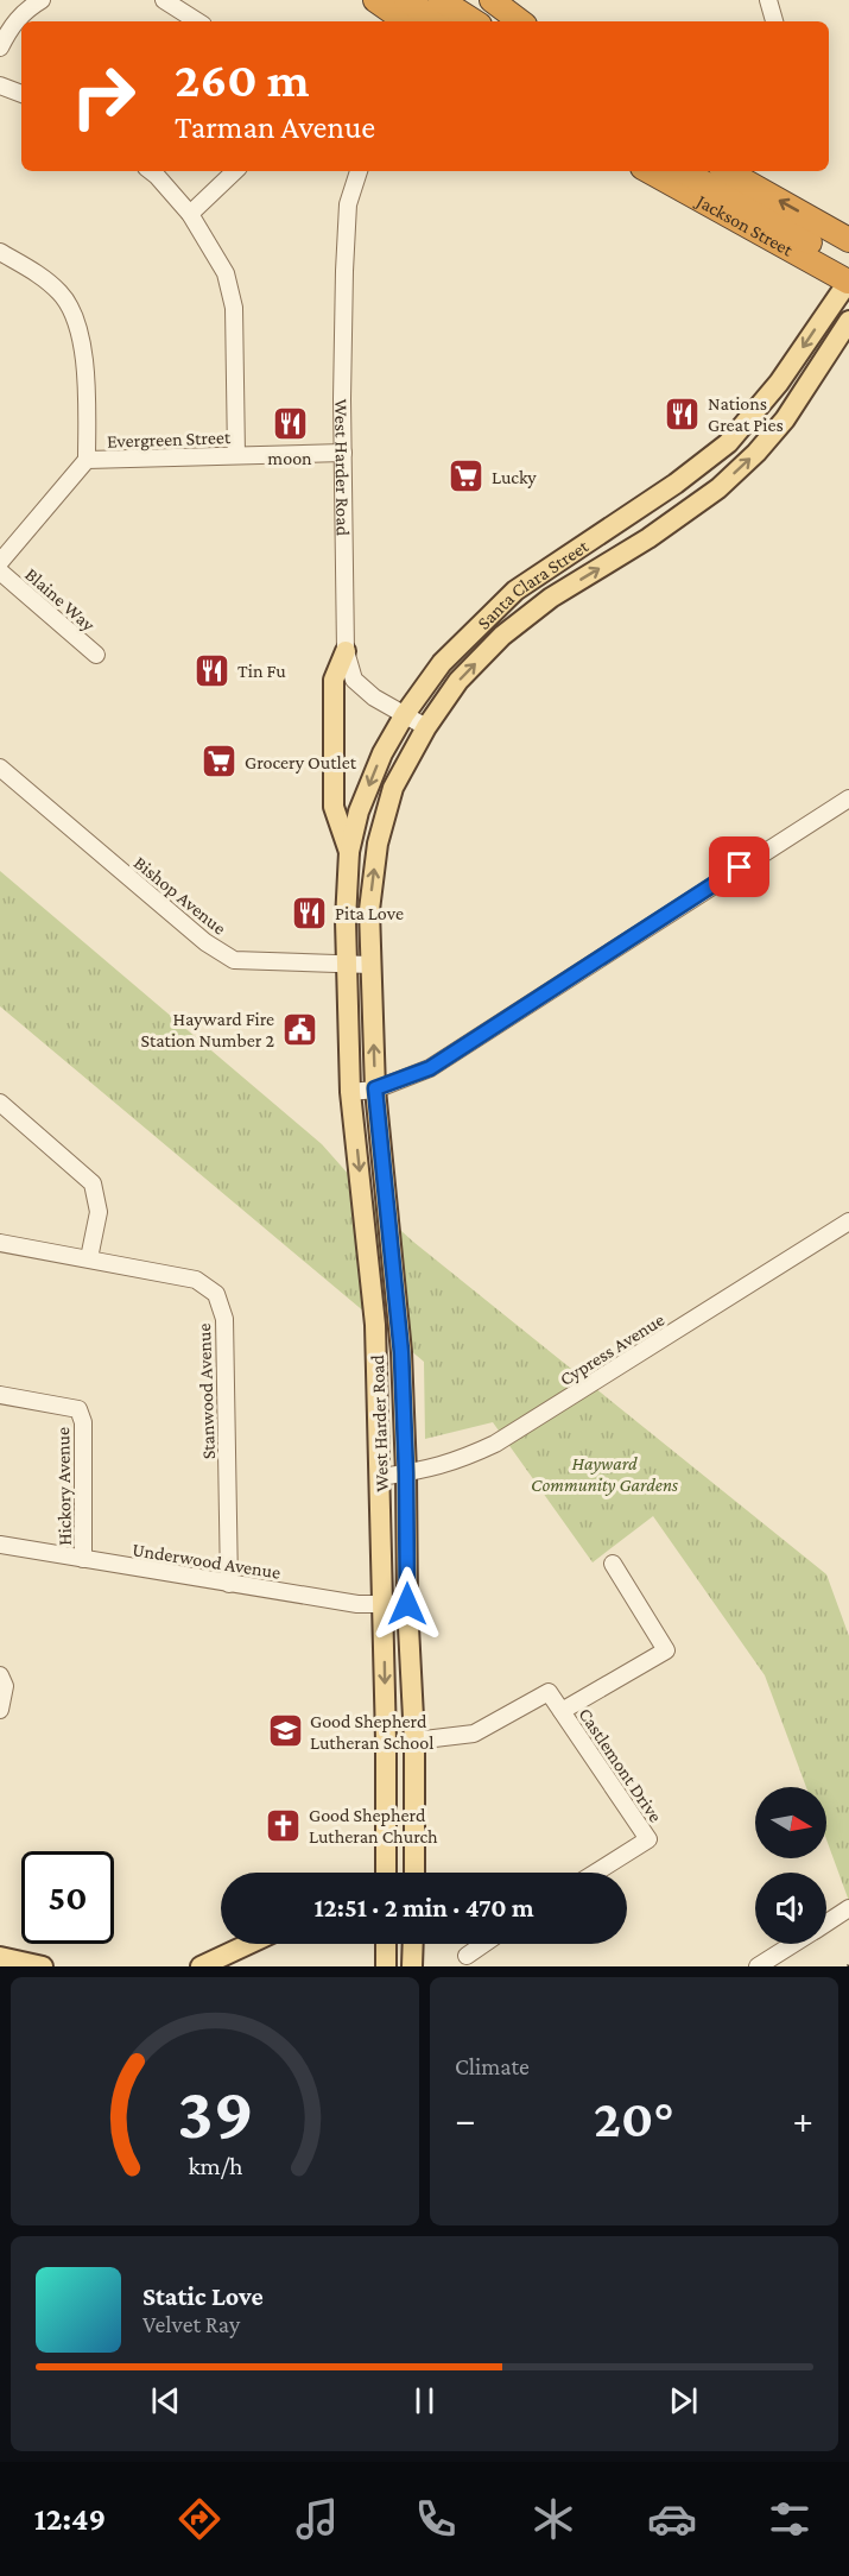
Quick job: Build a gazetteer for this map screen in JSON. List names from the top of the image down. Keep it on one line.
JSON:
{"streets":{"highway":["Jackson Street"],"main road":["West Harder Road","Santa Clara Street"],"street":["Evergreen Street","Blaine Way","Bishop Avenue","Cypress Avenue","Stanwood Avenue","Hickory Avenue","Underwood Avenue","Castlemont Drive"]},"crossings":[["Jackson Street","Santa Clara Street"],["Evergreen Street","West Harder Road"],["West Harder Road","Santa Clara Street"],["West Harder Road","Bishop Avenue"],["West Harder Road","Cypress Avenue"],["West Harder Road","Underwood Avenue"],["Santa Clara Street","Bishop Avenue"],["Stanwood Avenue","Underwood Avenue"],["Hickory Avenue","Underwood Avenue"]],"parks":["Hayward Community Gardens"],"places":{"restaurant":["Nations Great Pies","moon","Tin Fu","Pita Love"],"supermarket":["Lucky","Grocery Outlet"],"public building":["Hayward Fire Station Number 2"],"school or university":["Good Shepherd Lutheran School"],"church":["Good Shepherd Lutheran Church"]},"north":"right","page":{"turn":["260 m","Tarman Avenue"],"limit":"50","trip":"12:51 · 2 min · 470 m","tile":"Climate","heat":["−","20°","+"],"song":["Static Love","Velvet Ray"],"tabs":"12:49","gauge":["39","km/h"]}}
